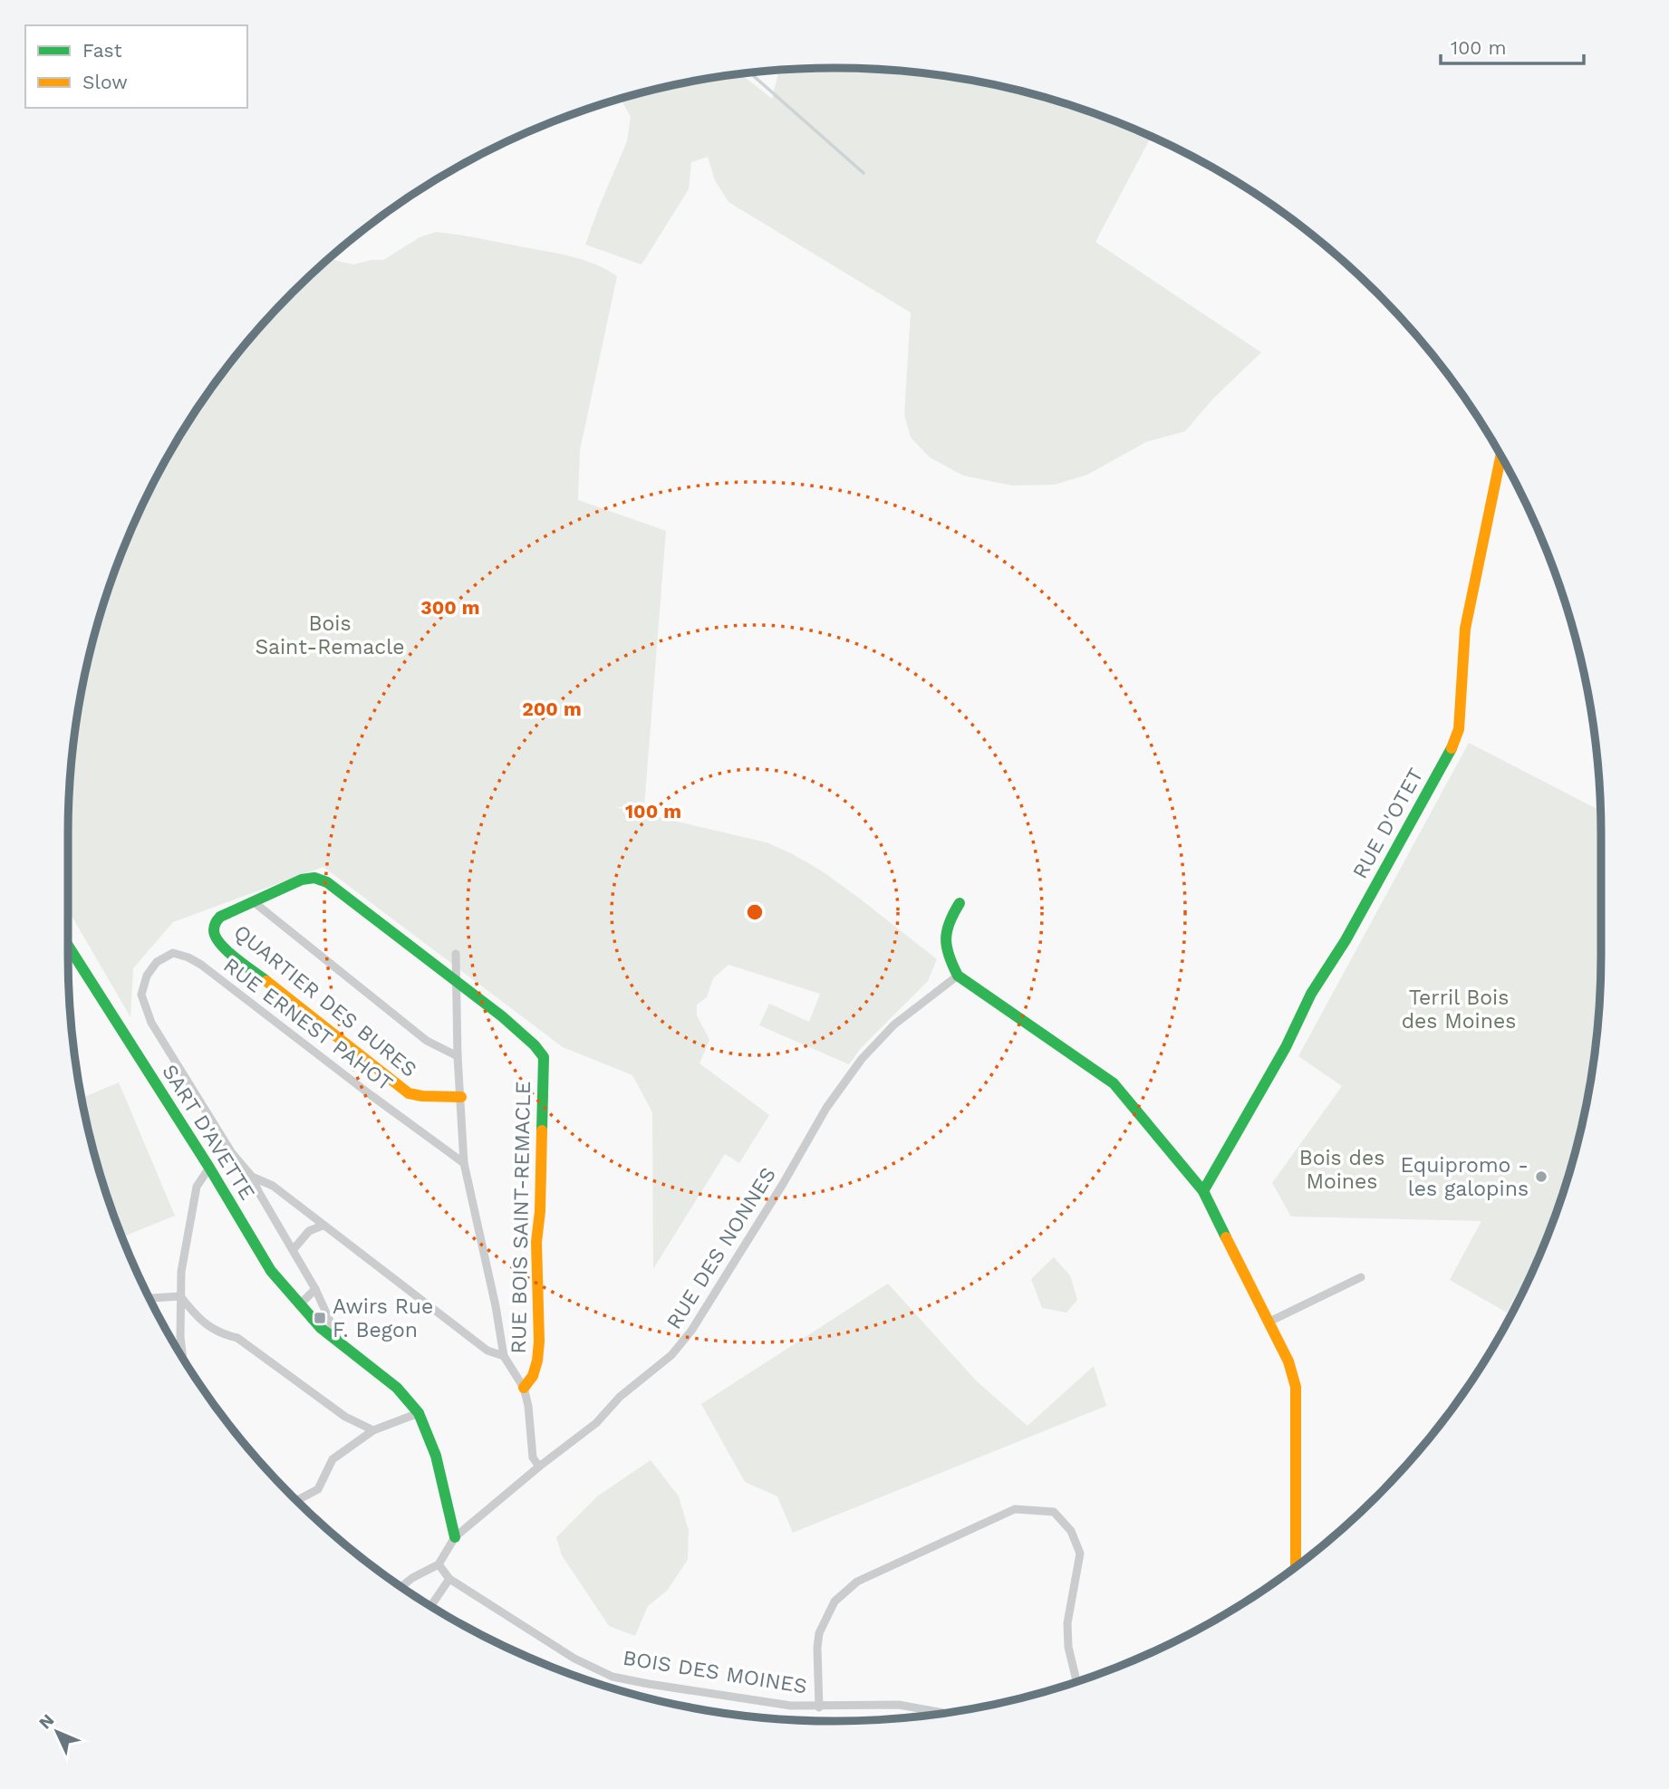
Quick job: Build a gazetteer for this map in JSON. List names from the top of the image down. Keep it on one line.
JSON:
{"streets":{"street":["RUE D'OTET","QUARTIER DES BURES","RUE ERNEST PAHOT","SART D'AVETTE","RUE BOIS SAINT-REMACLE","RUE DES NONNES","BOIS DES MOINES"]},"crossings":[["RUE ERNEST PAHOT","SART D'AVETTE"],["SART D'AVETTE","RUE DES NONNES"]],"parks":["Bois Saint-Remacle","Terril Bois des Moines","Bois des Moines"],"places":{"other":["Equipromo - les galopins"],"transit":["Awirs Rue F. Begon"]},"legend":["Fast","Slow"],"scale_bar":"100 m","north":"top left","rings":["300 m","200 m","100 m"]}
